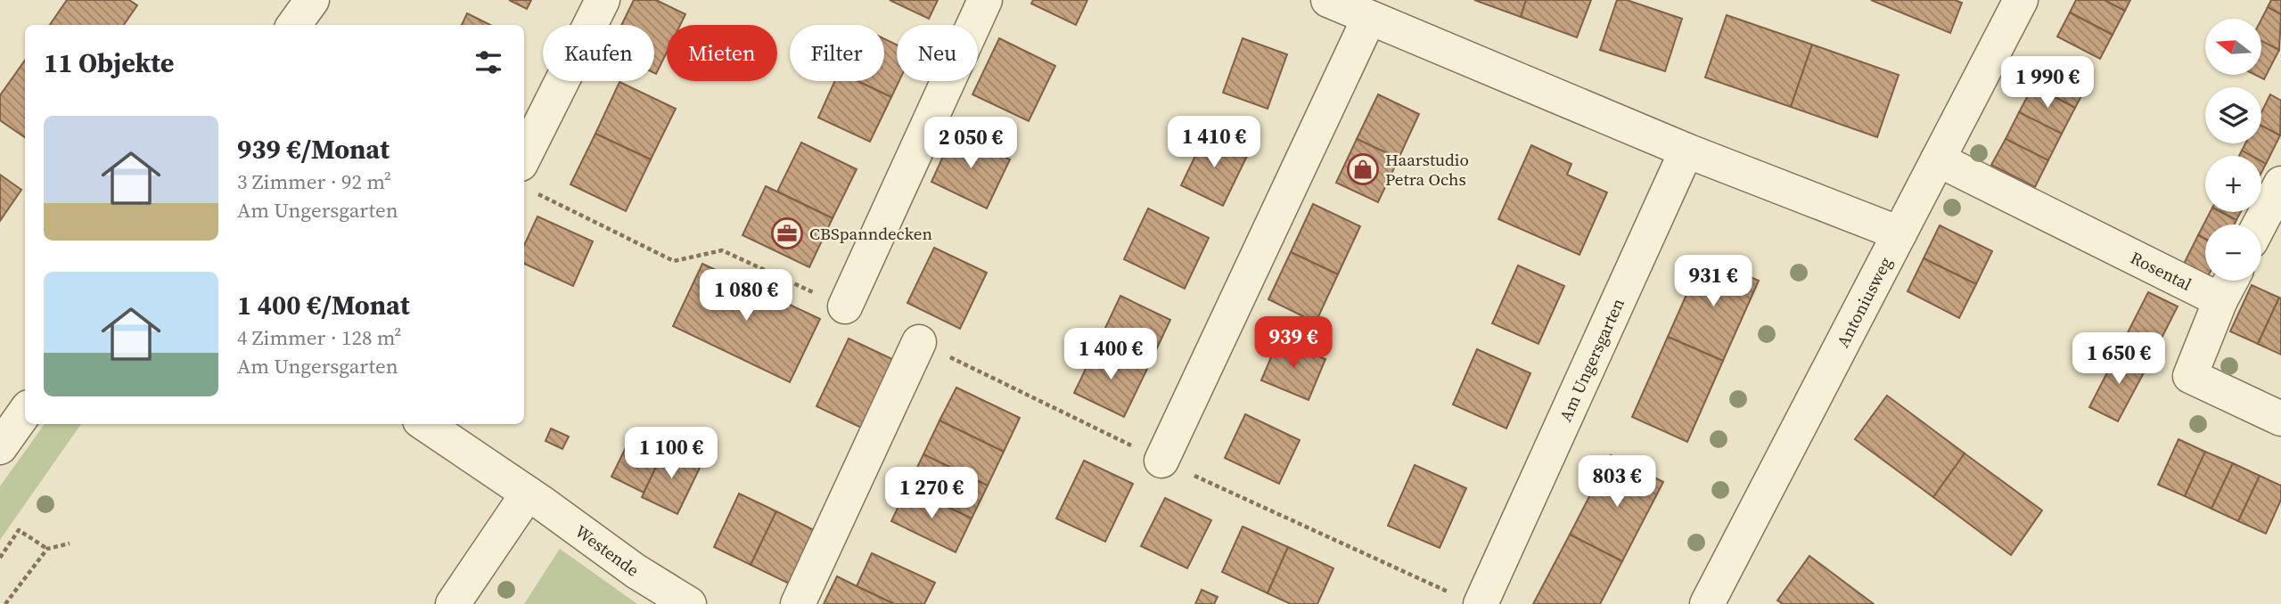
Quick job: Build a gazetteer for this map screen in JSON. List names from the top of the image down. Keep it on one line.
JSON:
{"streets":{"street":["Rosental","Antoniusweg","Am Ungersgarten","Westende"]},"crossings":[["Rosental","Antoniusweg"]],"places":{"shop":["Haarstudio Petra Ochs"],"office":["CBSpanndecken"]},"north":"left","page":{"map_buttons":["+","−"],"chip":["Kaufen","Mieten","Filter","Neu"],"heading":"11 Objekte","price":["1 990 €","1 410 €","2 050 €","931 €","1 080 €","939 €","1 400 €","1 650 €","1 100 €","803 €","1 270 €"],"list":[{"name":"939 €/Monat","note":"3 Zimmer · 92 m² · Am Ungersgarten"},{"name":"1 400 €/Monat","note":"4 Zimmer · 128 m² · Am Ungersgarten"}]}}
